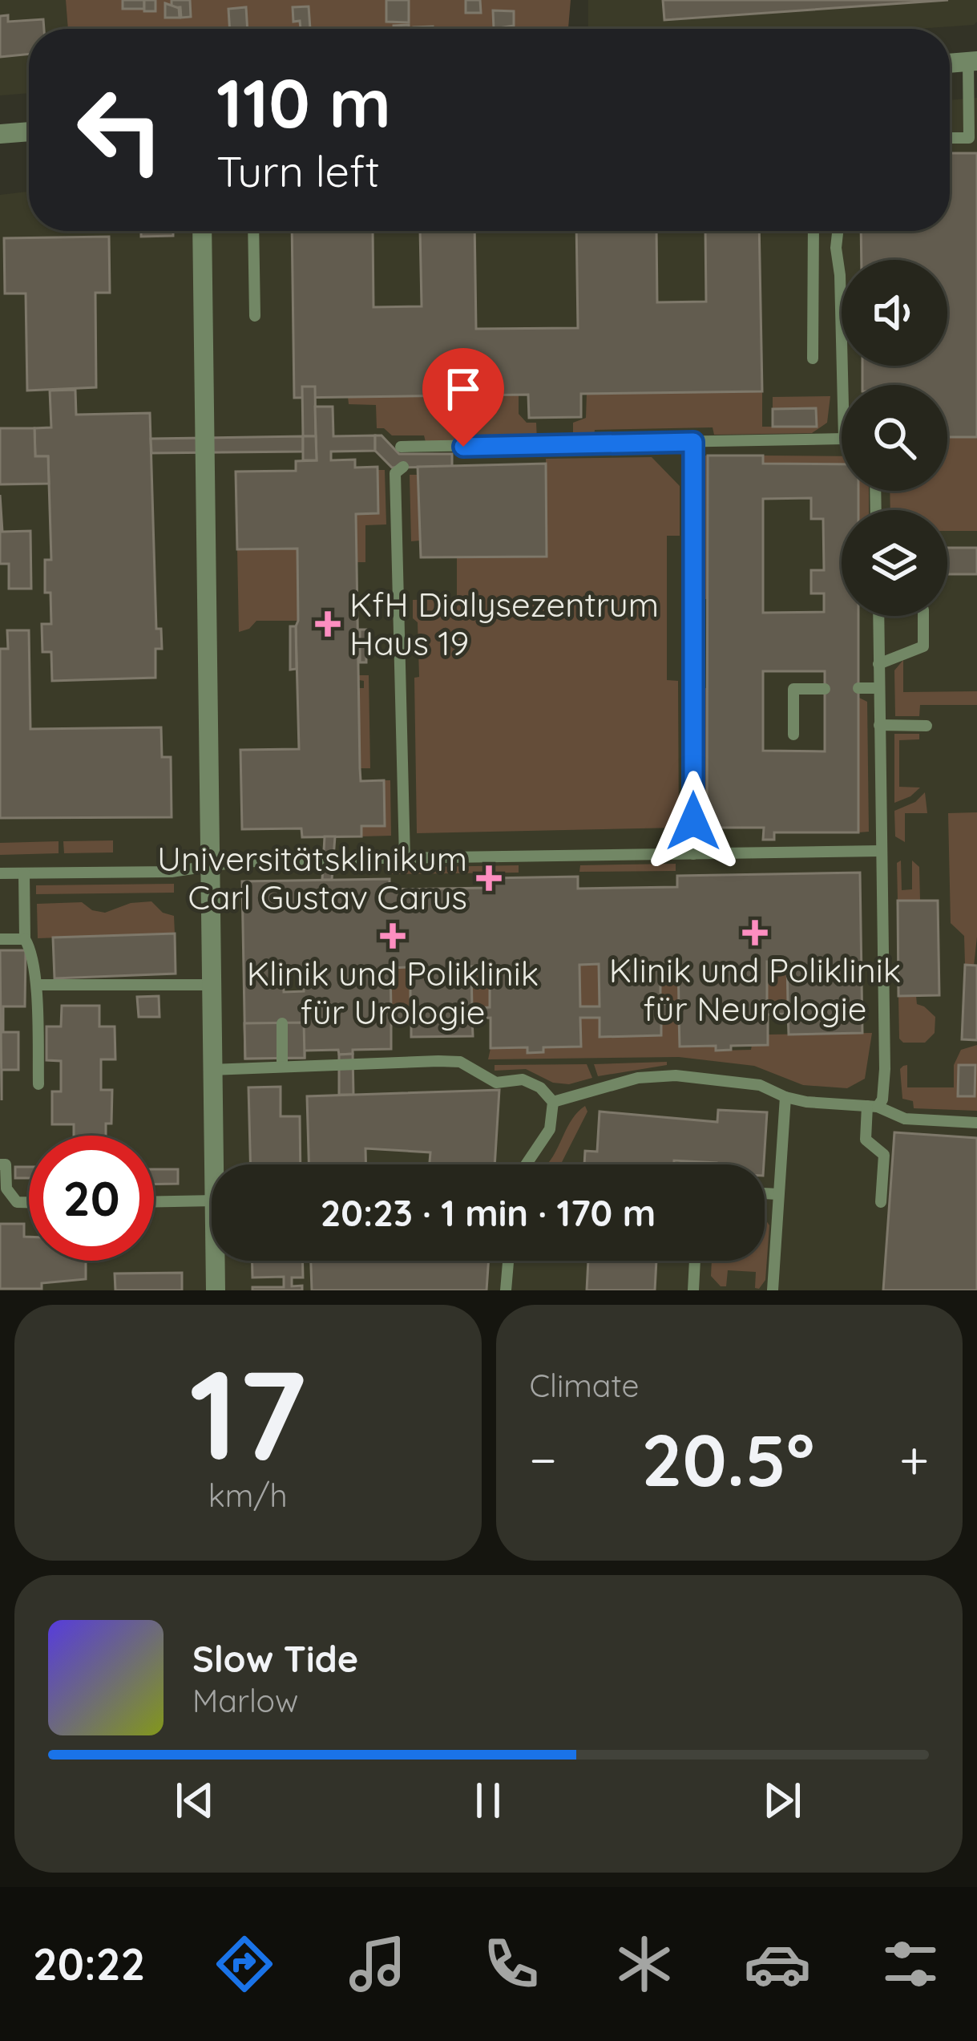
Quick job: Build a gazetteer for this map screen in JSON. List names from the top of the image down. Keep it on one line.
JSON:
{"places":{"health":["KfH Dialysezentrum Haus 19","Universitätsklinikum Carl Gustav Carus","Klinik und Poliklinik für Neurologie","Klinik und Poliklinik für Urologie"]},"page":{"turn":["110 m","Turn left"],"limit":"20","trip":"20:23 · 1 min · 170 m","tile":[["17","km/h"],"Climate"],"heat":["−","20.5°","+"],"song":["Slow Tide","Marlow"],"tabs":"20:22"}}
